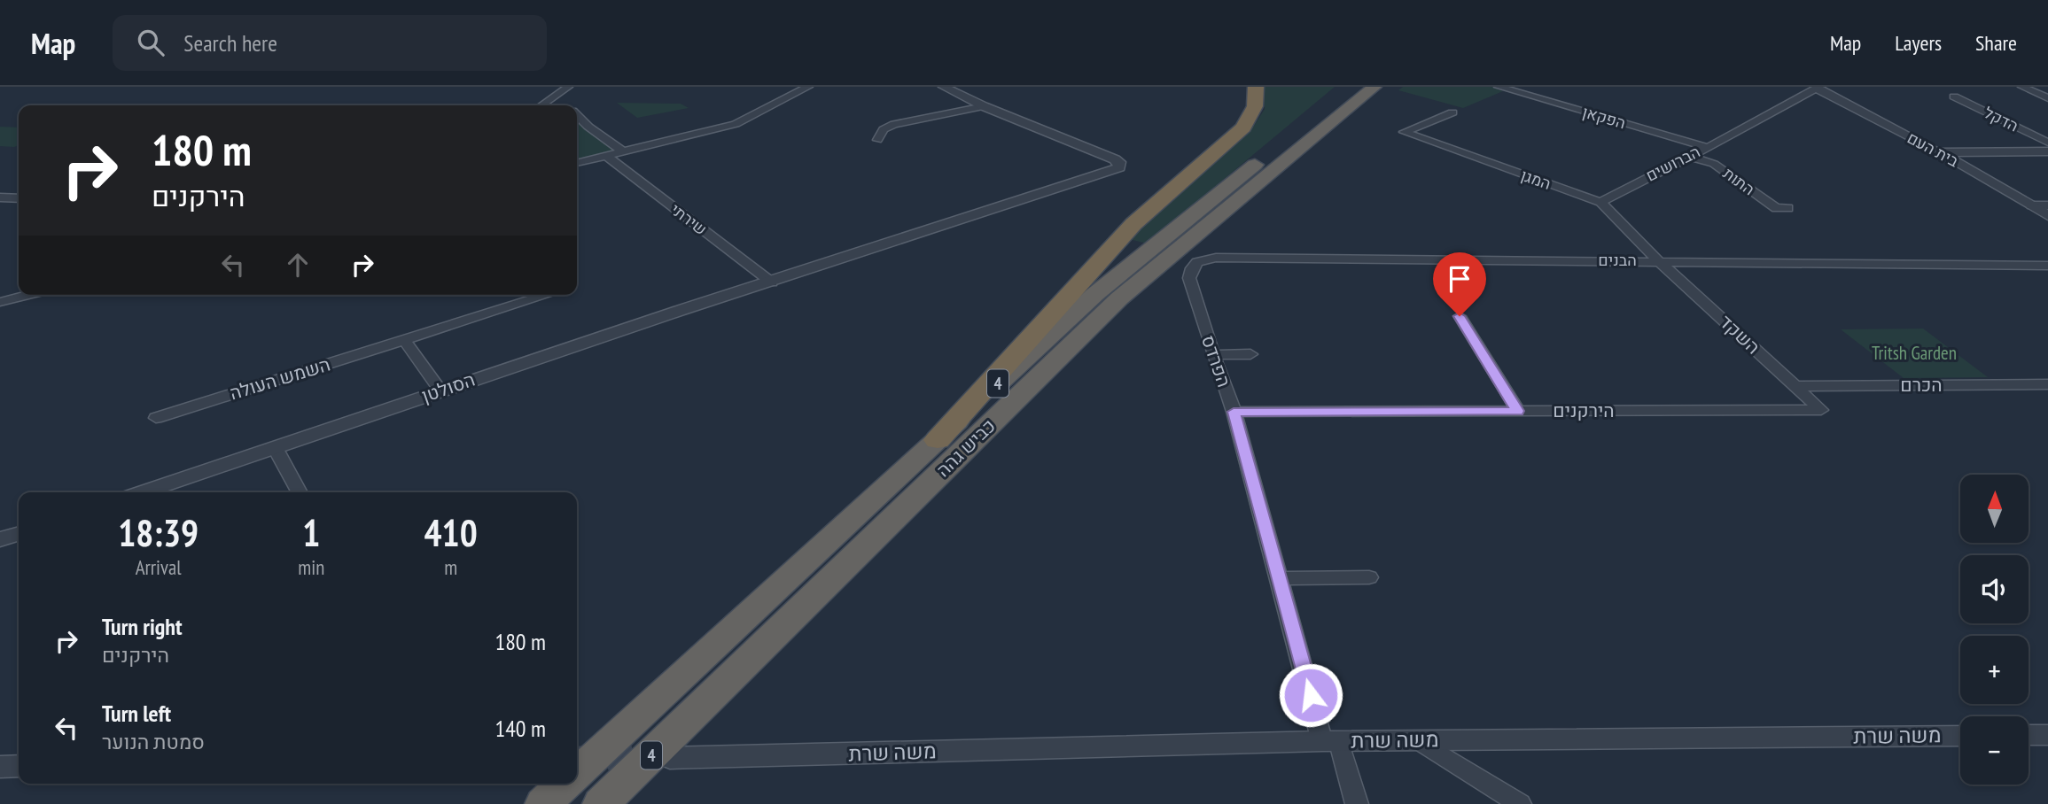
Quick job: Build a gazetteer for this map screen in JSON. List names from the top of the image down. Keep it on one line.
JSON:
{"streets":{"highway":["4","כביש גהה"],"street":["הפקאן","הדקל","בית העם","הברושים","המגן","התות","שירתי","הבנים","השקד","הפרדס","השמש העולה","הכרם","הסולטן","הירקנים","משה שרת"]},"crossings":[["הפקאן","הברושים"],["בית העם","הברושים"],["הברושים","המגן"],["הברושים","התות"],["שירתי","הסולטן"],["הבנים","השקד"],["הבנים","הפרדס"],["השקד","הכרם"],["השקד","הירקנים"],["הפרדס","הירקנים"],["הפרדס","משה שרת"]],"parks":["Tritsh Garden"],"north":"top","page":{"header":"Map","search":"Search here","nav":["Map","Layers","Share"],"turn":["180 m","הירקנים"],"map_buttons":["+","−"],"eta":["18:39","Arrival","1","min","410","m"],"list":[{"name":"Turn right","note":"הירקנים","value":"180 m"},{"name":"Turn left","note":"סמטת הנוער","value":"140 m"}]}}
